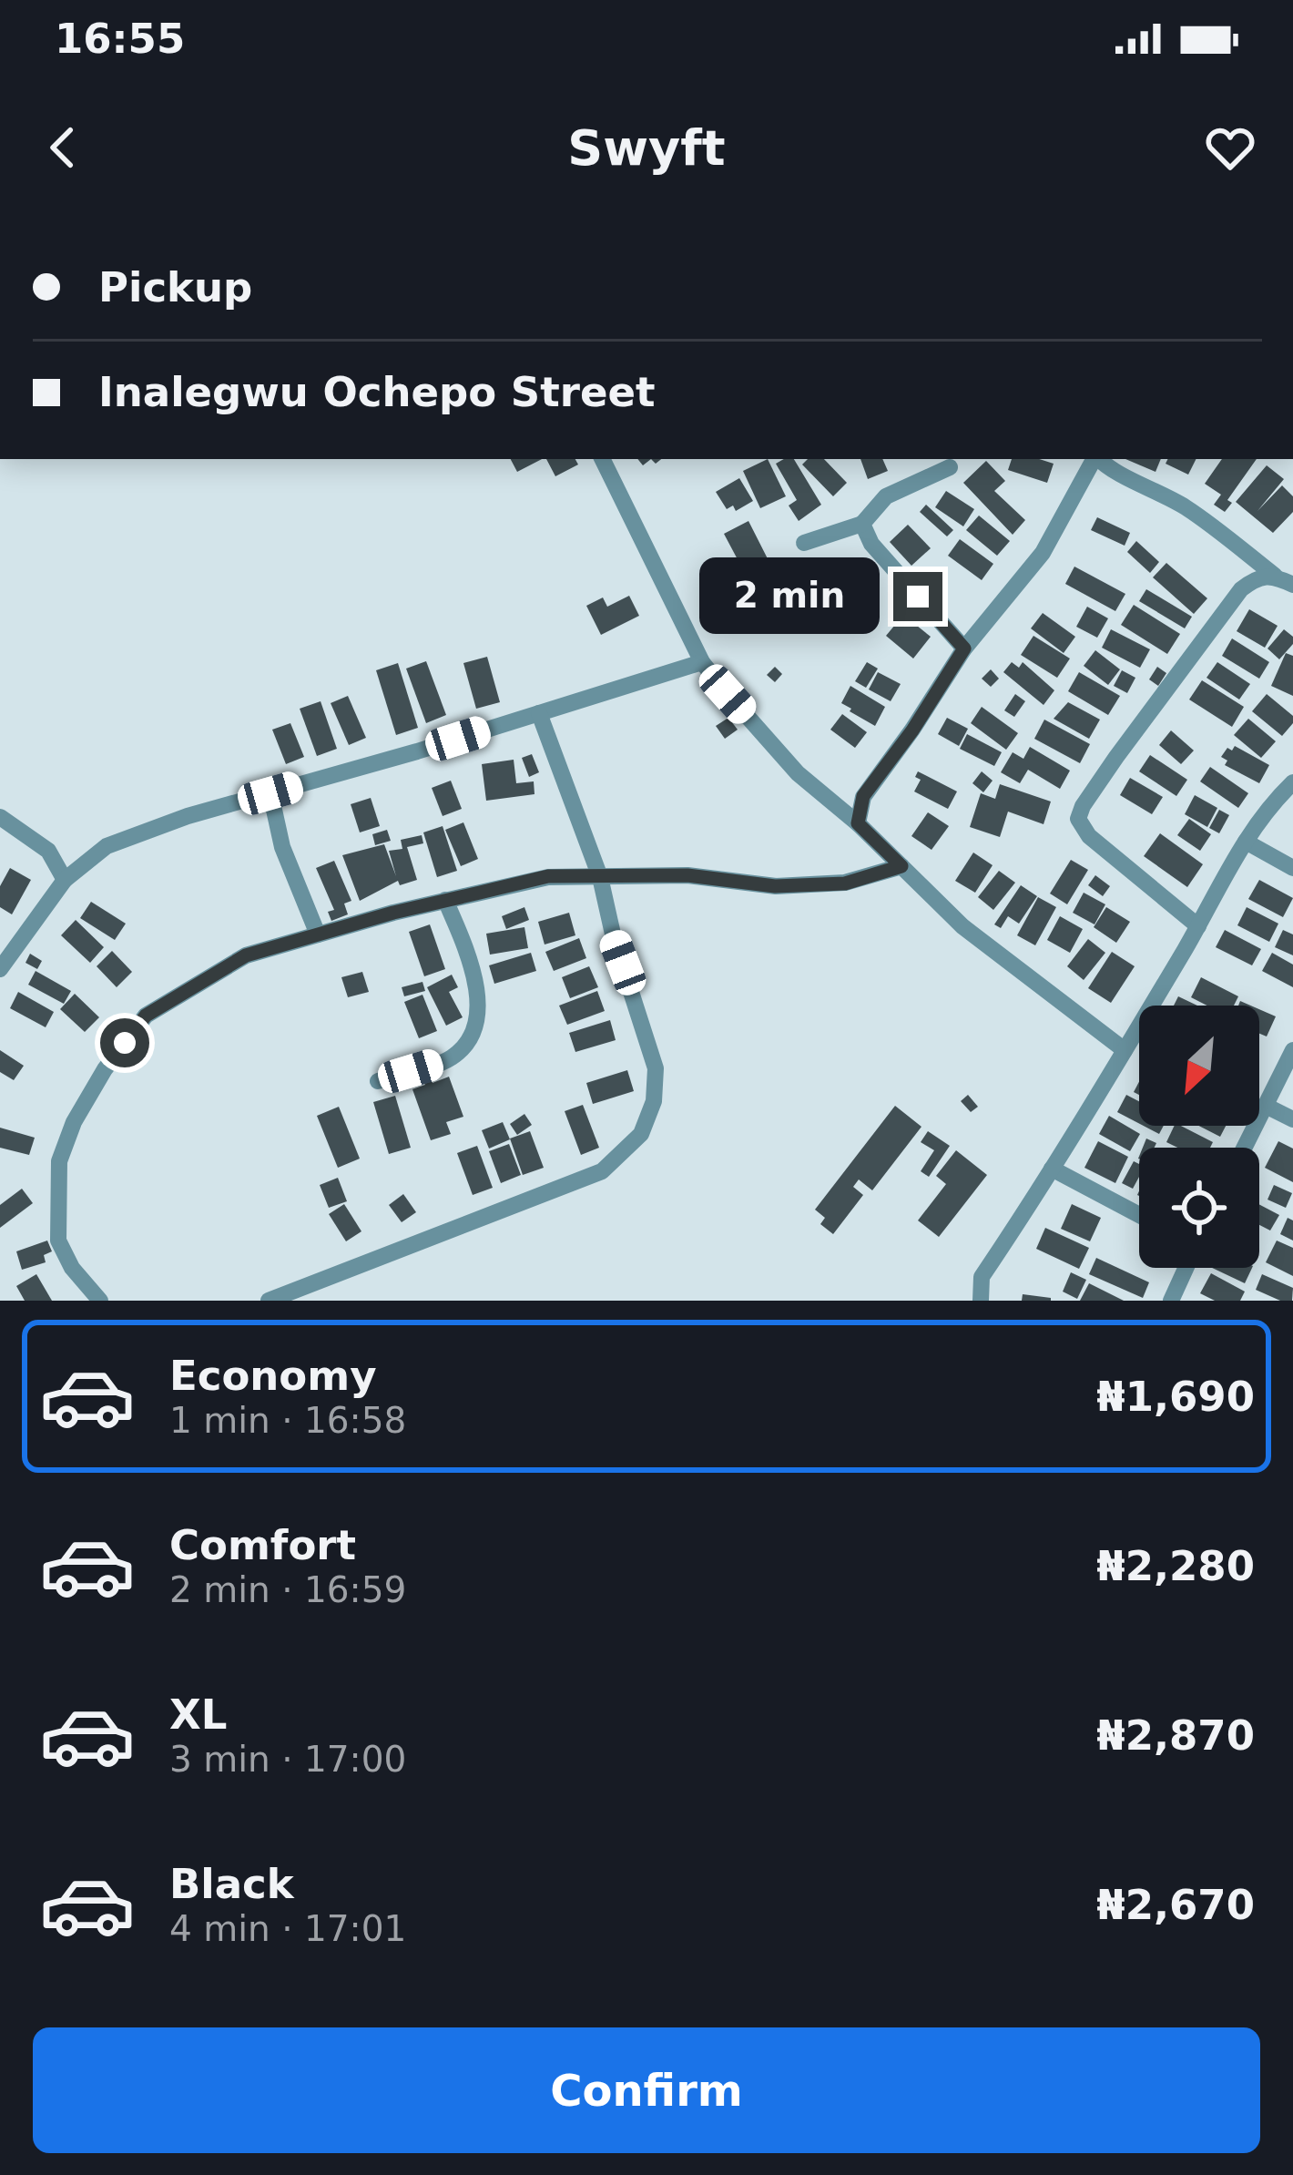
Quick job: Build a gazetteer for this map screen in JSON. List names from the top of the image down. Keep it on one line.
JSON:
{"north":"bottom left","page":{"status":"16:55","header":"Swyft","banner":["Pickup","Inalegwu Ochepo Street"],"bubble":"2 min","list":[{"name":"Economy","note":"1 min · 16:58","value":"₦1,690"},{"name":"Comfort","note":"2 min · 16:59","value":"₦2,280"},{"name":"XL","note":"3 min · 17:00","value":"₦2,870"},{"name":"Black","note":"4 min · 17:01","value":"₦2,670"}],"buttons":"Confirm"}}
